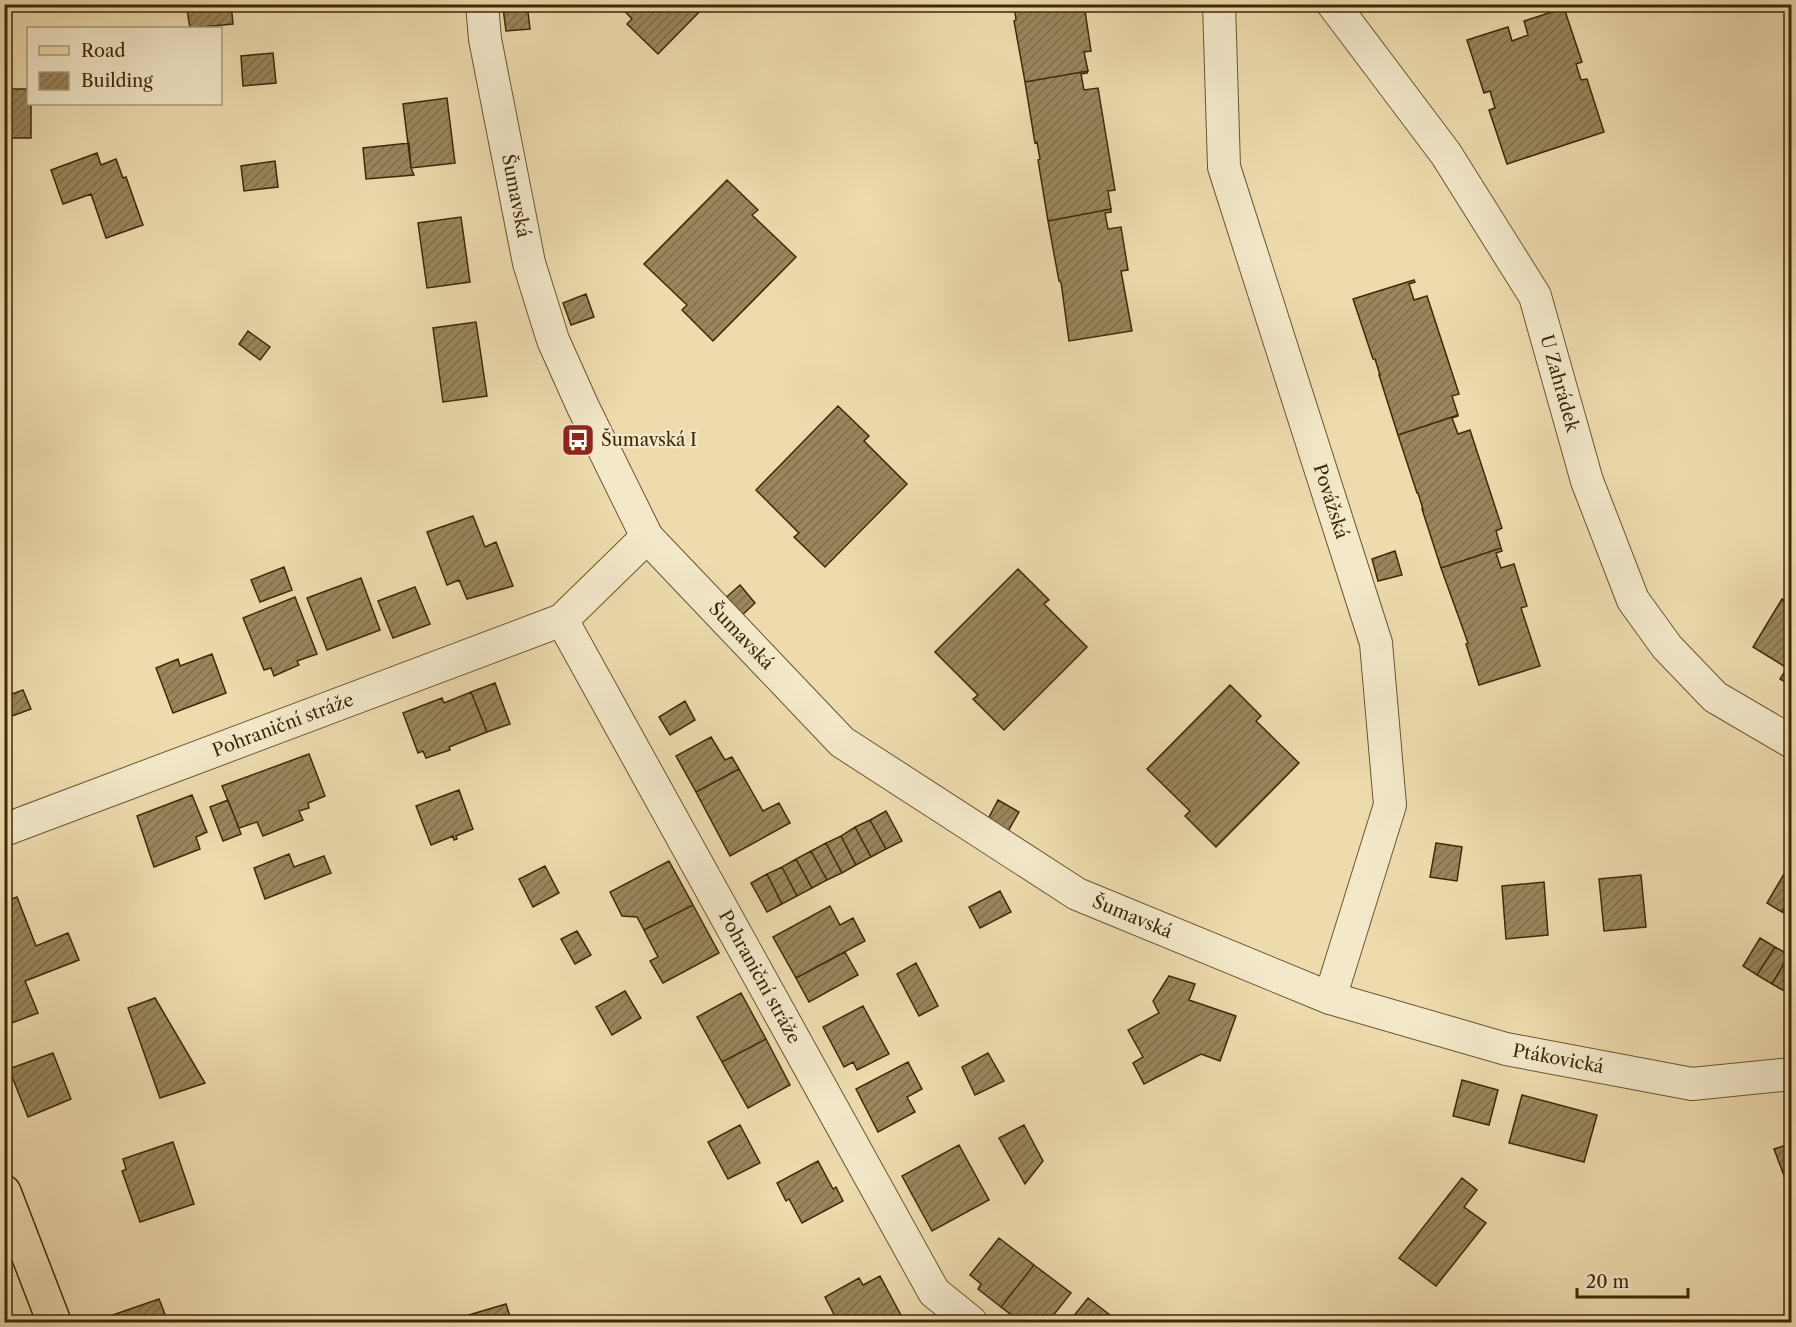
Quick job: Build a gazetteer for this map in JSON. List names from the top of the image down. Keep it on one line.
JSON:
{"streets":{"street":["Šumavská","U Zahrádek","Povážská","Pohraniční stráže","Ptákovická"]},"crossings":[["Šumavská","Povážská"],["Šumavská","Pohraniční stráže"],["Šumavská","Ptákovická"],["Povážská","Ptákovická"]],"places":{"bus stop":["Šumavská I"]},"legend":["Road","Building"],"scale_bar":"20 m"}
